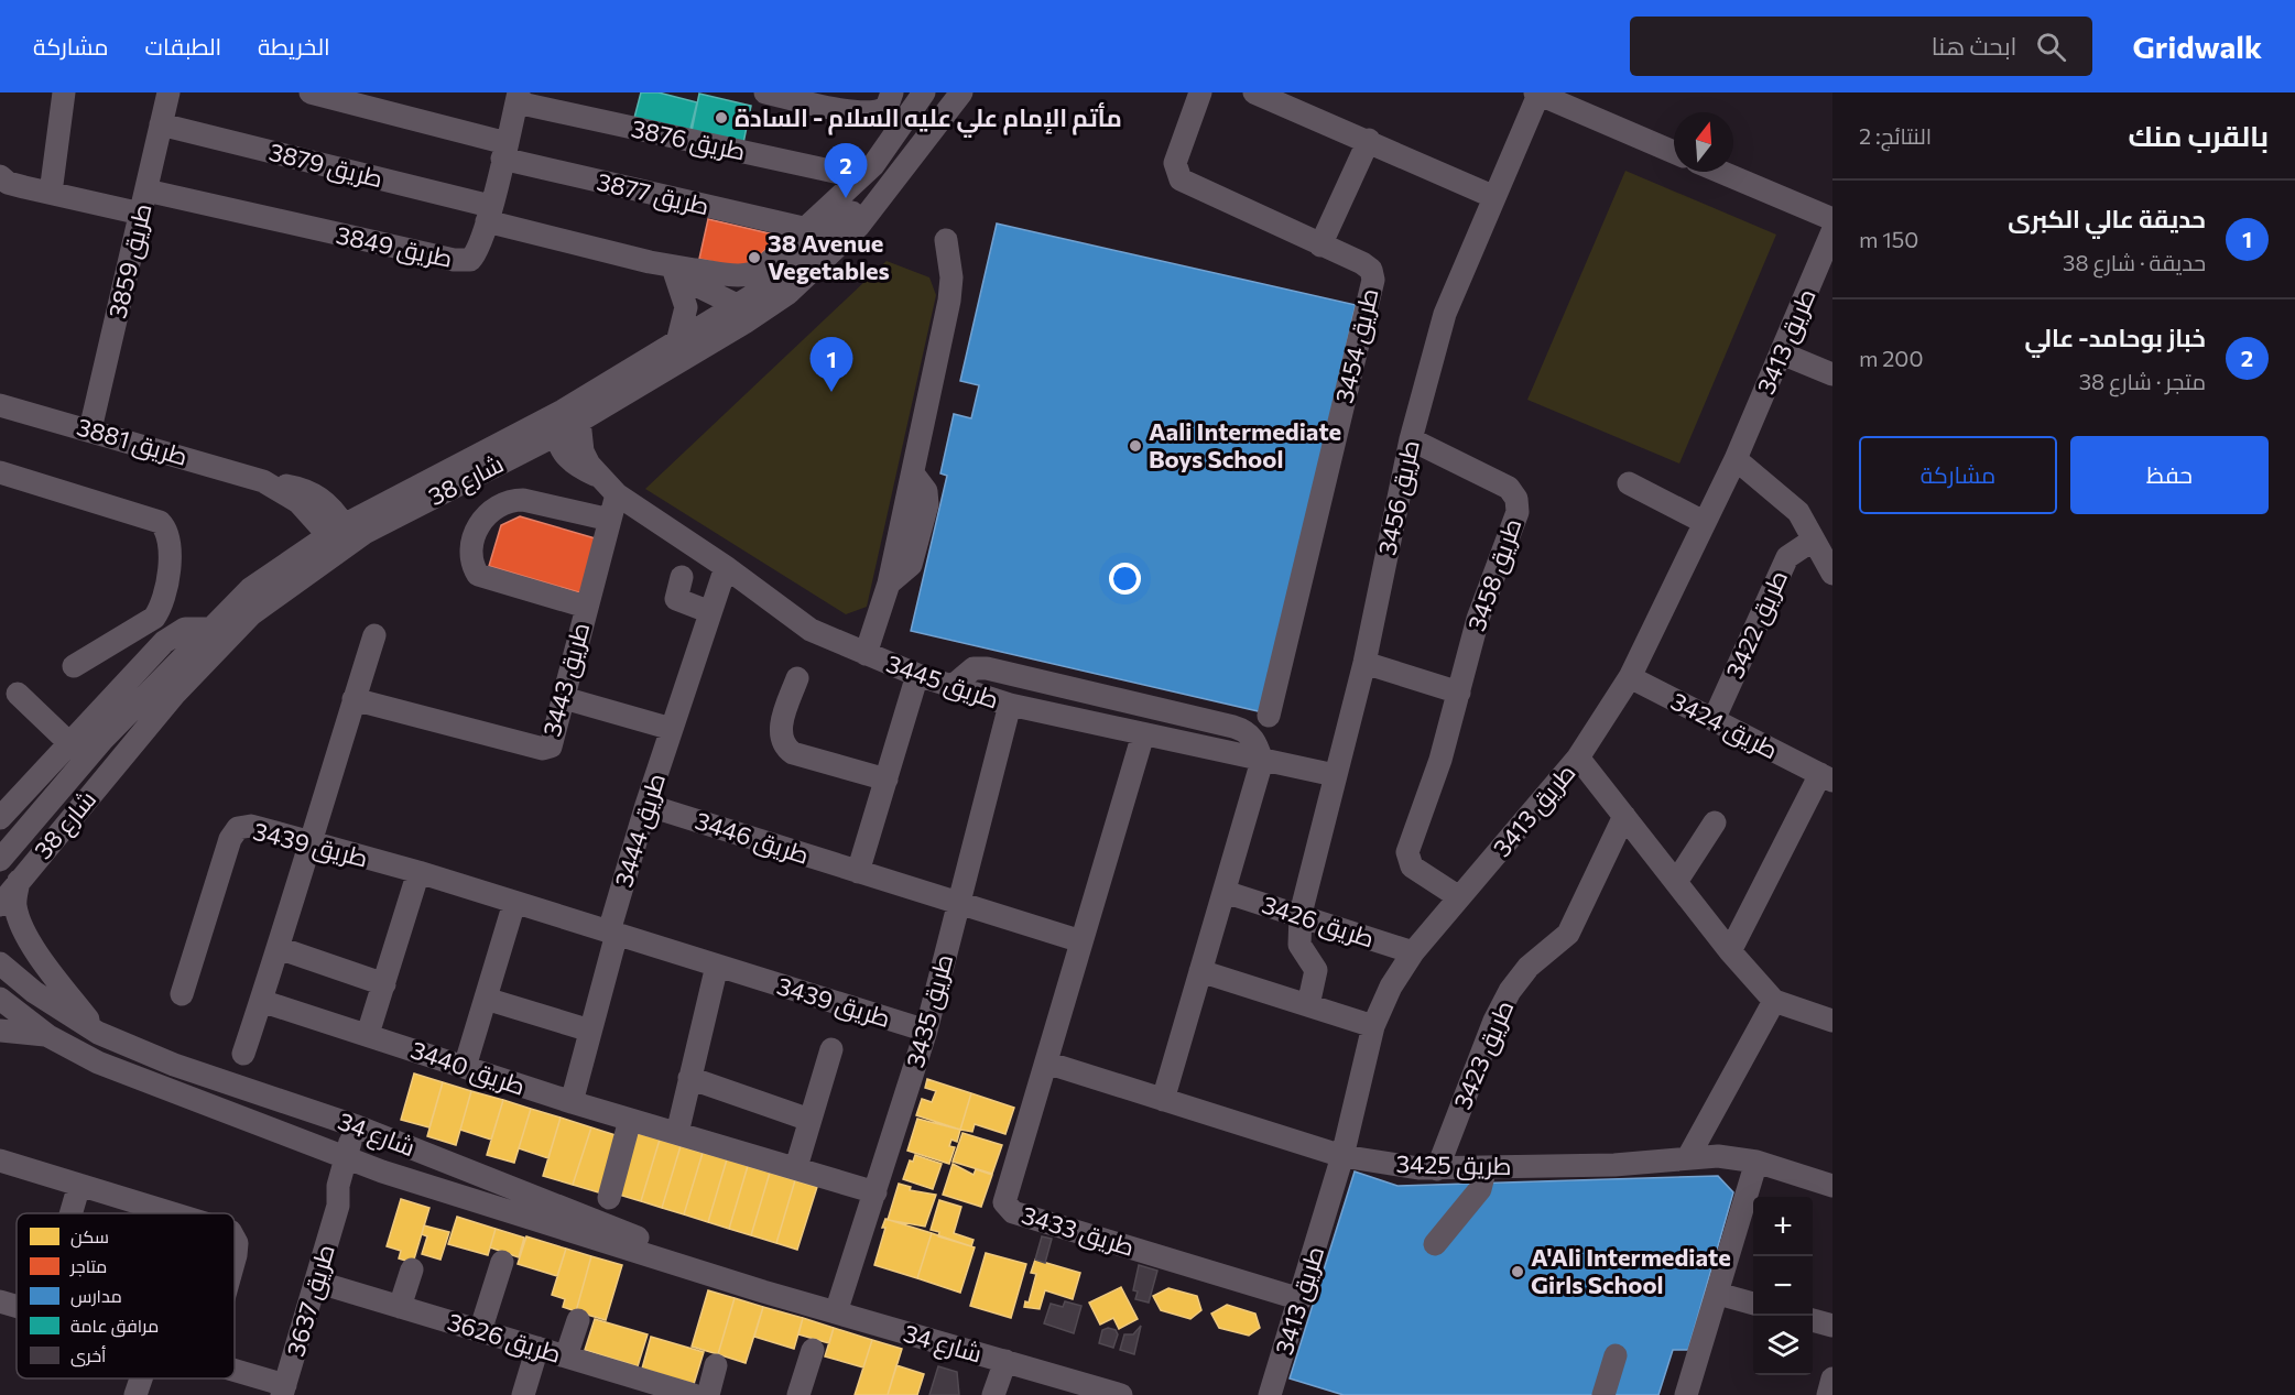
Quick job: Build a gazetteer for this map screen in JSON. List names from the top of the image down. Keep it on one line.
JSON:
{"streets":{"street":["طريق 3876","طريق 3879","طريق 3877","طريق 3849","طريق 3859","طريق 3413","طريق 3454","طريق 3881","شارع 38","طريق 3456","طريق 3458","طريق 3422","طريق 3443","طريق 3445","طريق 3424","طريق 3444","طريق 3446","طريق 3439","طريق 3426","طريق 3435","طريق 3423","طريق 3440","شارع 34","طريق 3425","طريق 3433","طريق 3637","طريق 3626"]},"crossings":[["طريق 3876","طريق 3849"],["طريق 3879","طريق 3849"],["طريق 3879","طريق 3859"],["طريق 3877","طريق 3849"],["طريق 3849","طريق 3859"],["طريق 3859","طريق 3881"],["طريق 3413","طريق 3458"],["طريق 3413","طريق 3422"],["طريق 3413","طريق 3424"],["طريق 3413","طريق 3426"],["طريق 3413","طريق 3425"],["طريق 3413","طريق 3433"],["طريق 3881","شارع 38"],["طريق 3456","طريق 3458"],["طريق 3456","طريق 3445"],["طريق 3456","طريق 3426"],["طريق 3422","طريق 3424"],["طريق 3443","طريق 3445"],["طريق 3445","طريق 3444"],["طريق 3445","طريق 3435"],["طريق 3445","طريق 3433"],["طريق 3444","طريق 3446"],["طريق 3444","طريق 3439"],["طريق 3444","طريق 3440"],["طريق 3446","طريق 3435"],["طريق 3439","طريق 3435"],["طريق 3435","طريق 3440"],["طريق 3435","شارع 34"],["طريق 3423","طريق 3425"],["شارع 34","طريق 3637"],["طريق 3425","طريق 3433"],["طريق 3637","طريق 3626"]],"places":["مأتم الإمام علي عليه السلام - السادة","38 Avenue Vegetables","Aali Intermediate Boys School","A'Ali Intermediate Girls School"],"legend":["سكن","متاجر","مدارس","مرافق عامة","أخرى"],"north":"top","page":{"header":"Gridwalk","search":"ابحث هنا","nav":["الخريطة","الطبقات","مشاركة"],"heading":["بالقرب منك","النتائج: 2"],"pins":["2","1"],"list":[{"mark":"1","name":"حديقة عالي الكبرى","note":"حديقة · شارع 38","value":"150 m"},{"mark":"2","name":"خباز بوحامد- عالي","note":"متجر · شارع 38","value":"200 m"}],"buttons":["حفظ","مشاركة"],"map_buttons":["+","−"]}}
